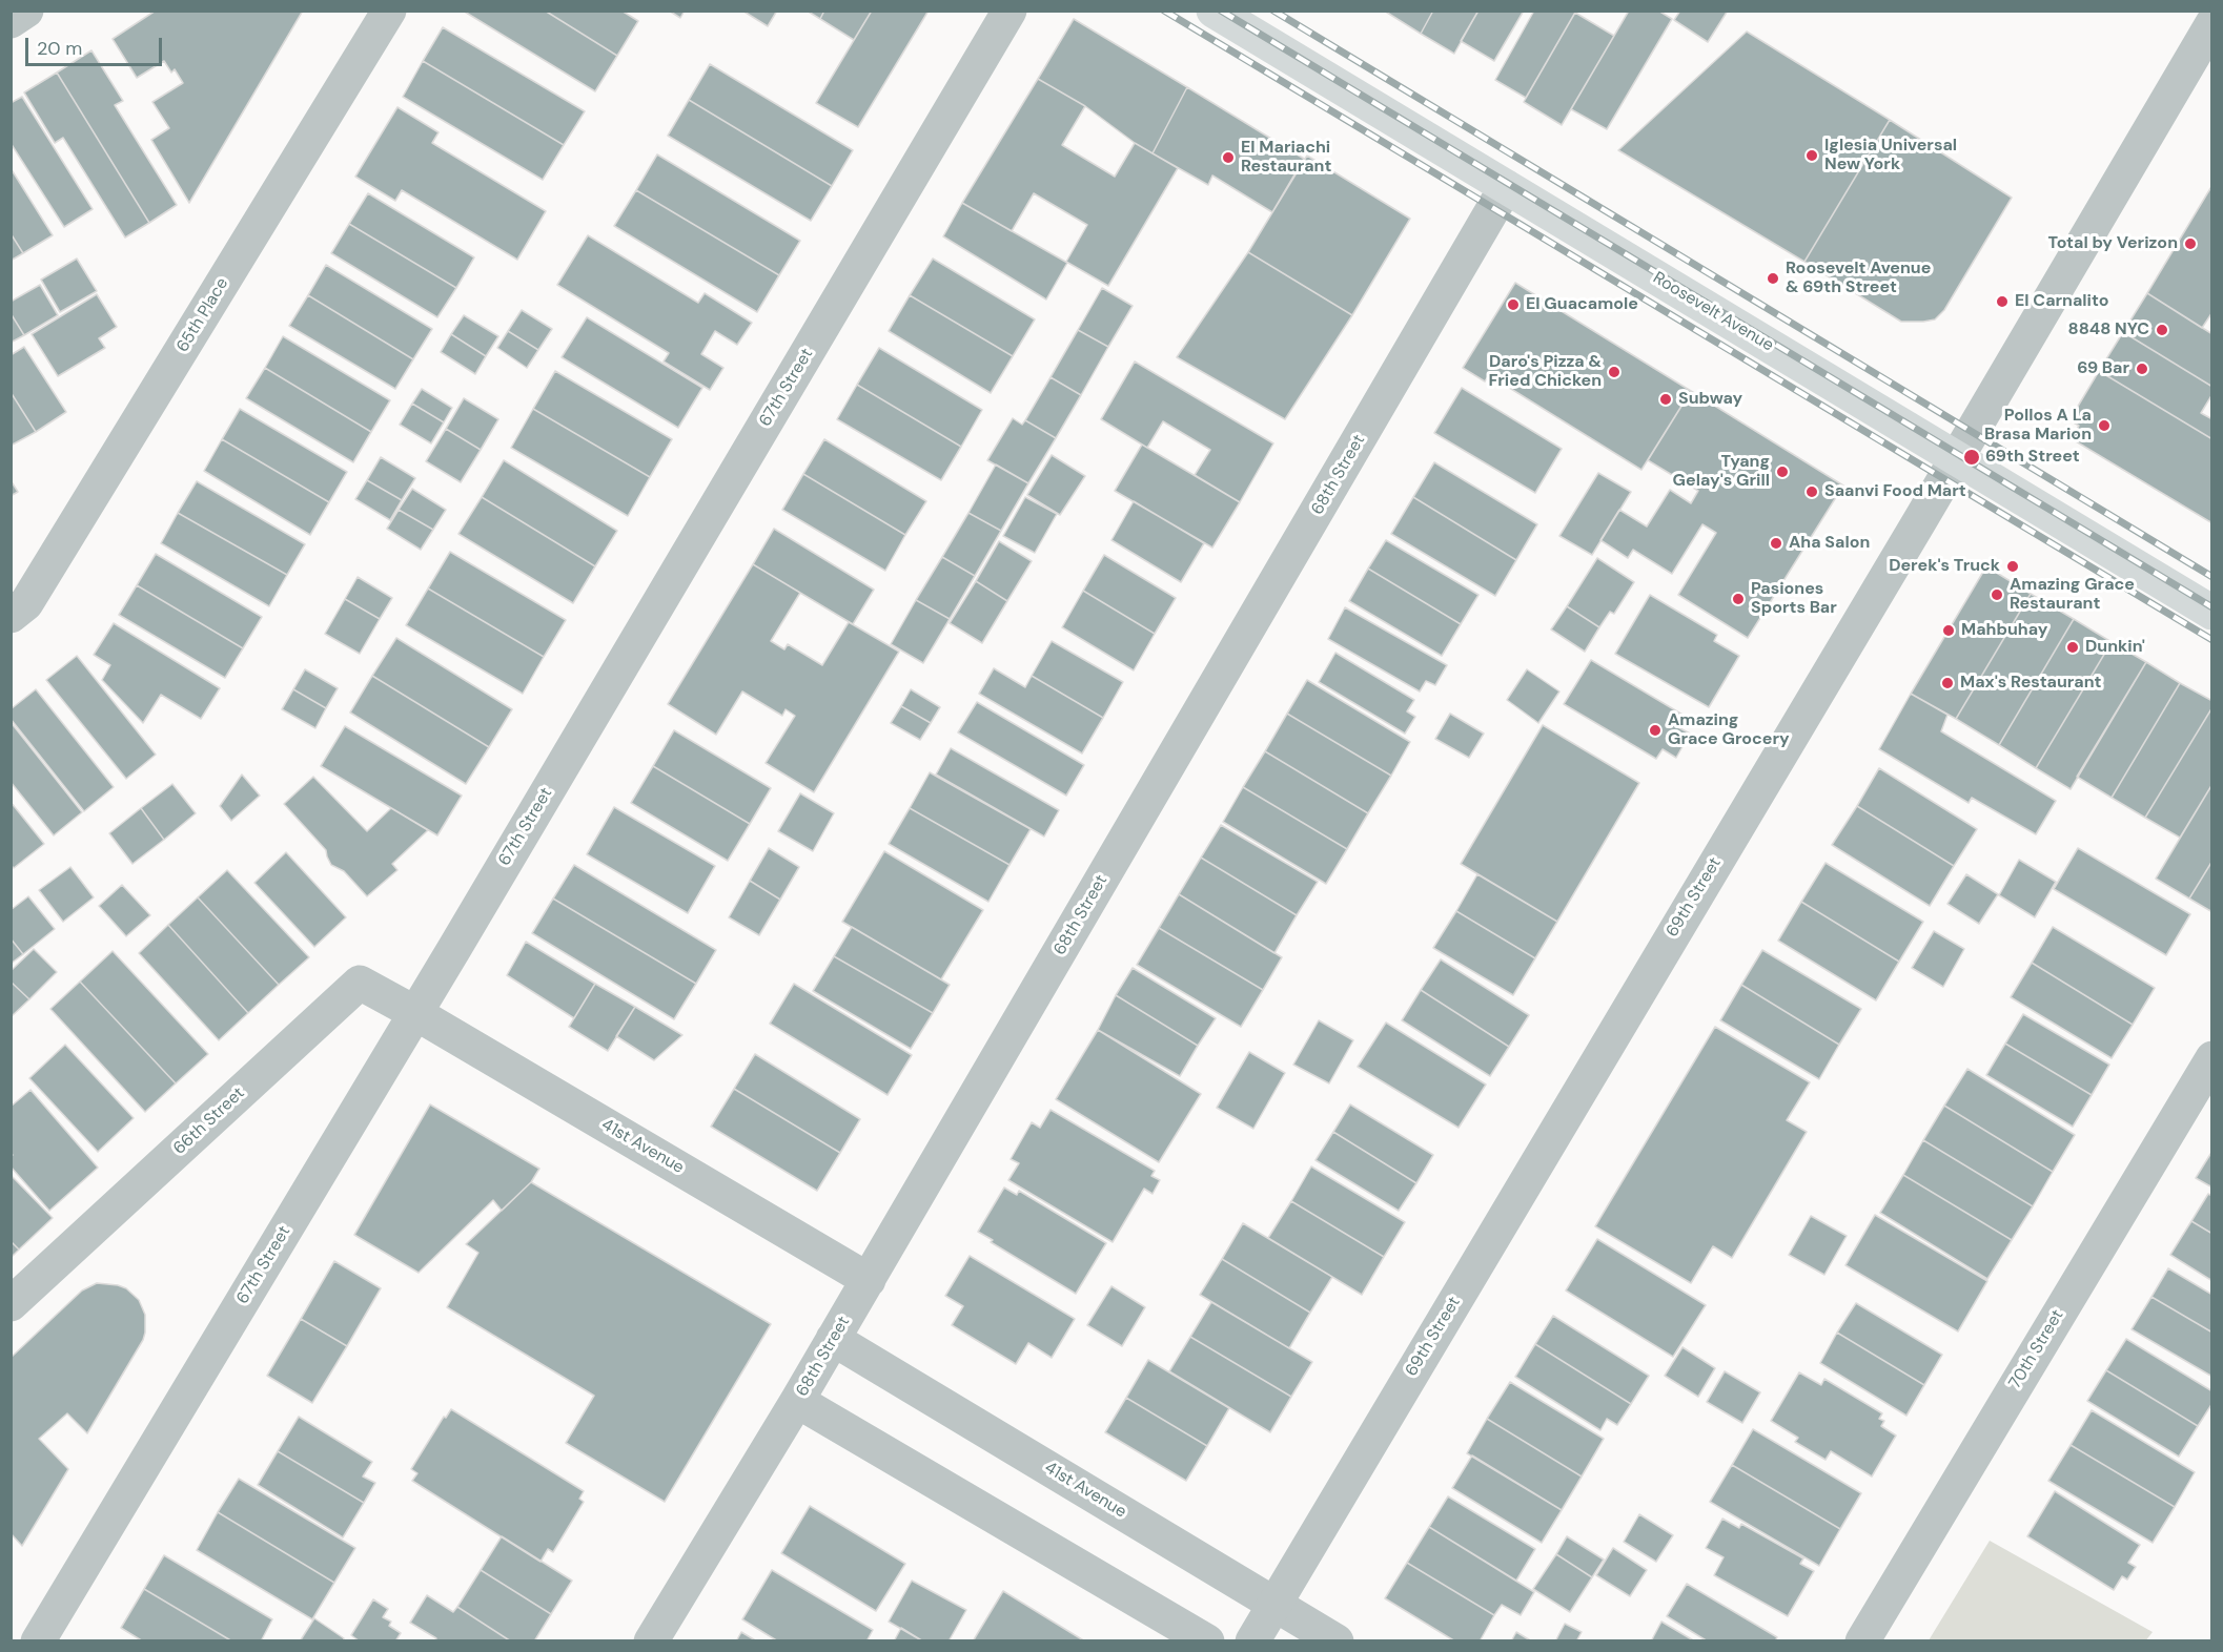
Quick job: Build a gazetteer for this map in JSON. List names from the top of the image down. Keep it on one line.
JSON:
{"streets":{"main road":["Roosevelt Avenue"],"street":["65th Place","67th Street","68th Street","69th Street","66th Street","41st Avenue","70th Street"]},"crossings":[["Roosevelt Avenue","68th Street"],["Roosevelt Avenue","69th Street"],["67th Street","66th Street"],["67th Street","41st Avenue"],["68th Street","41st Avenue"],["69th Street","41st Avenue"],["66th Street","41st Avenue"]],"places":["Iglesia Universal New York","El Mariachi Restaurant","Total by Verizon","Roosevelt Avenue & 69th Street","El Carnalito","El Guacamole","8848 NYC","69 Bar","Daro's Pizza & Fried Chicken","Subway","Pollos A La Brasa Marion","69th Street","Tyang Gelay's Grill","Saanvi Food Mart","Aha Salon","Derek's Truck","Amazing Grace Restaurant","Pasiones Sports Bar","Mahbuhay","Dunkin'","Max's Restaurant","Amazing Grace Grocery"],"scale_bar":"20 m"}
